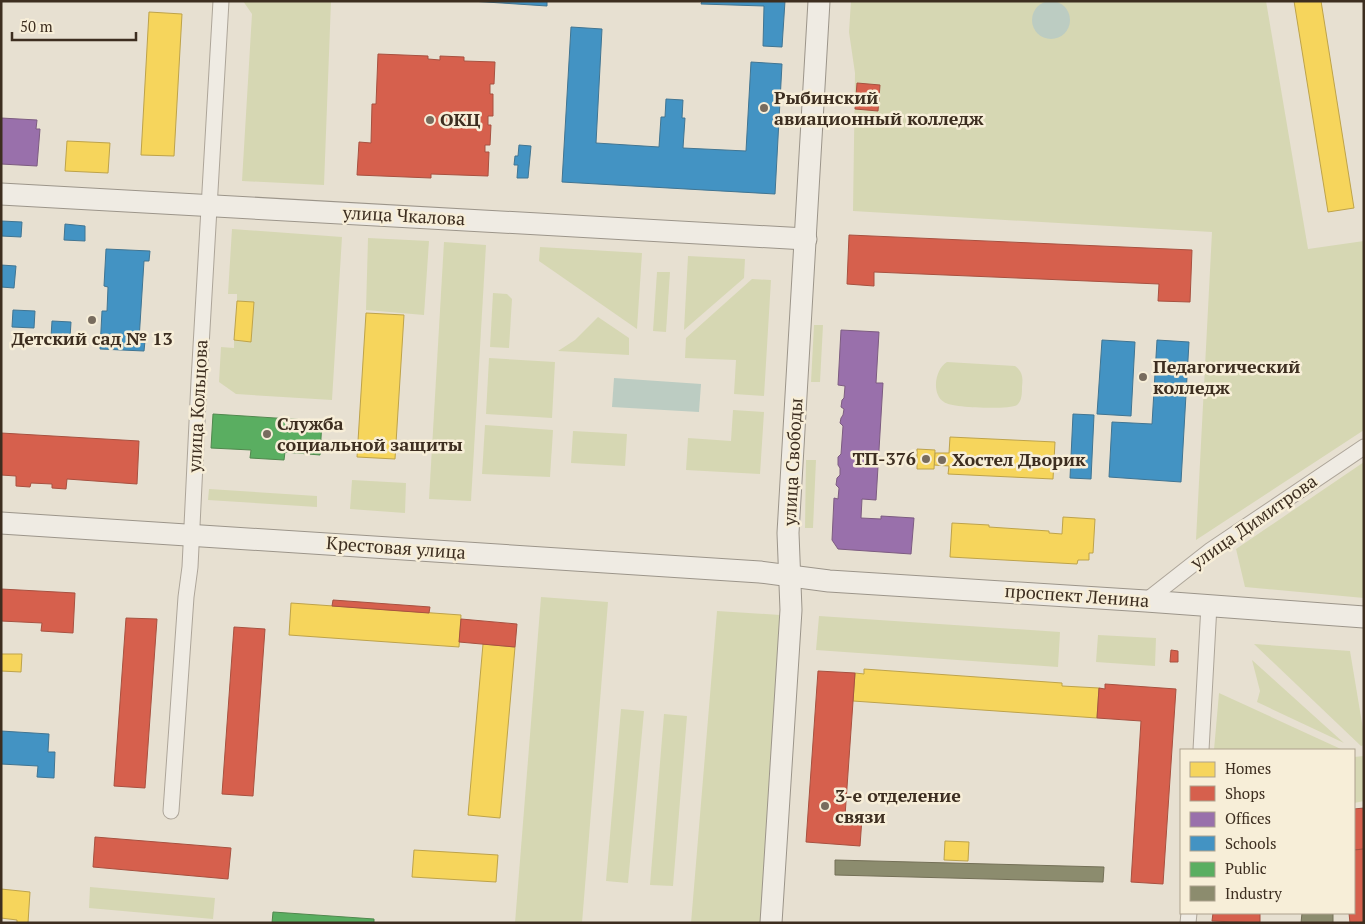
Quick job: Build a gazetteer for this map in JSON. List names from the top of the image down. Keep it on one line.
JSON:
{"streets":{"street":["улица Чкалова","улица Кольцова","улица Свободы","улица Димитрова","Крестовая улица","проспект Ленина"]},"crossings":[["улица Чкалова","улица Кольцова"],["улица Чкалова","улица Свободы"],["улица Кольцова","Крестовая улица"],["улица Свободы","Крестовая улица"],["улица Свободы","проспект Ленина"],["улица Димитрова","проспект Ленина"],["Крестовая улица","проспект Ленина"]],"places":["Рыбинский авиационный колледж","ОКЦ","Детский сад № 13","Педагогический колледж","Служба социальной защиты","ТП-376","Хостел Дворик","3-е отделение связи"],"legend":["Homes","Shops","Offices","Schools","Public","Industry"],"scale_bar":"50 m"}
